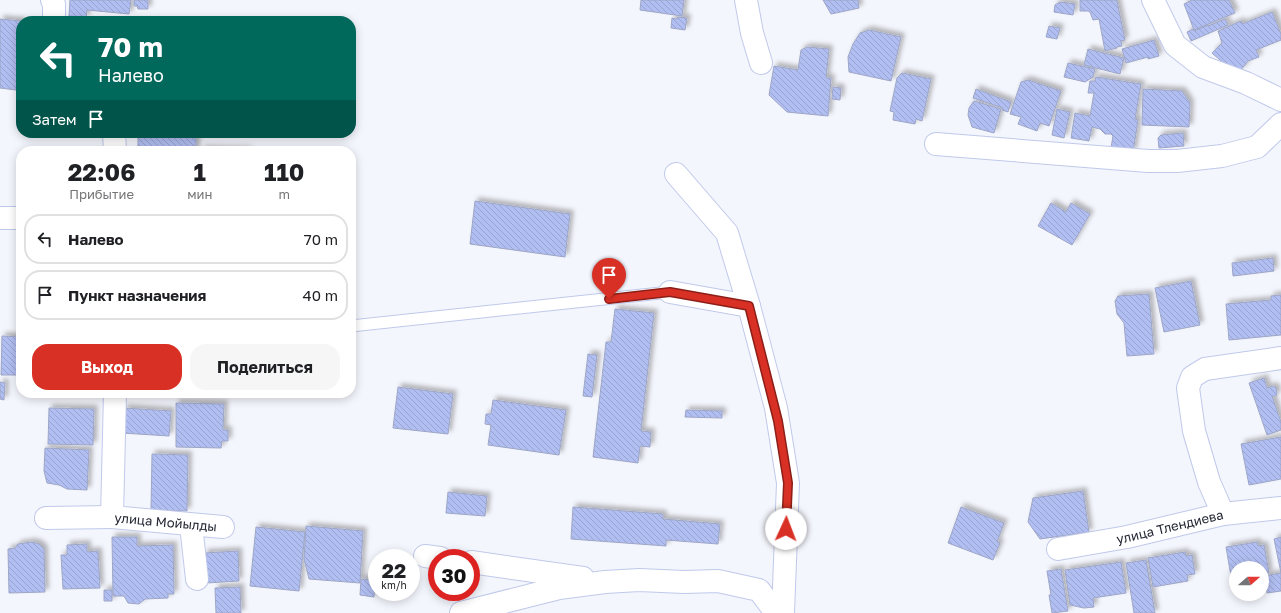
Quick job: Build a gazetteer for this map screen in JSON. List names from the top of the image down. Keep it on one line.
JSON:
{"streets":{"street":["улица Мойылды","улица Тлендиева"]},"north":"right","page":{"turn":["70 m","Налево"],"then":"Затем","eta":["22:06","Прибытие","1","мин","110","m"],"list":[{"name":"Налево","value":"70 m"},{"name":"Пункт назначения","value":"40 m"}],"buttons":["Выход","Поделиться"],"speed":"22 km/h","limit":"30"}}
